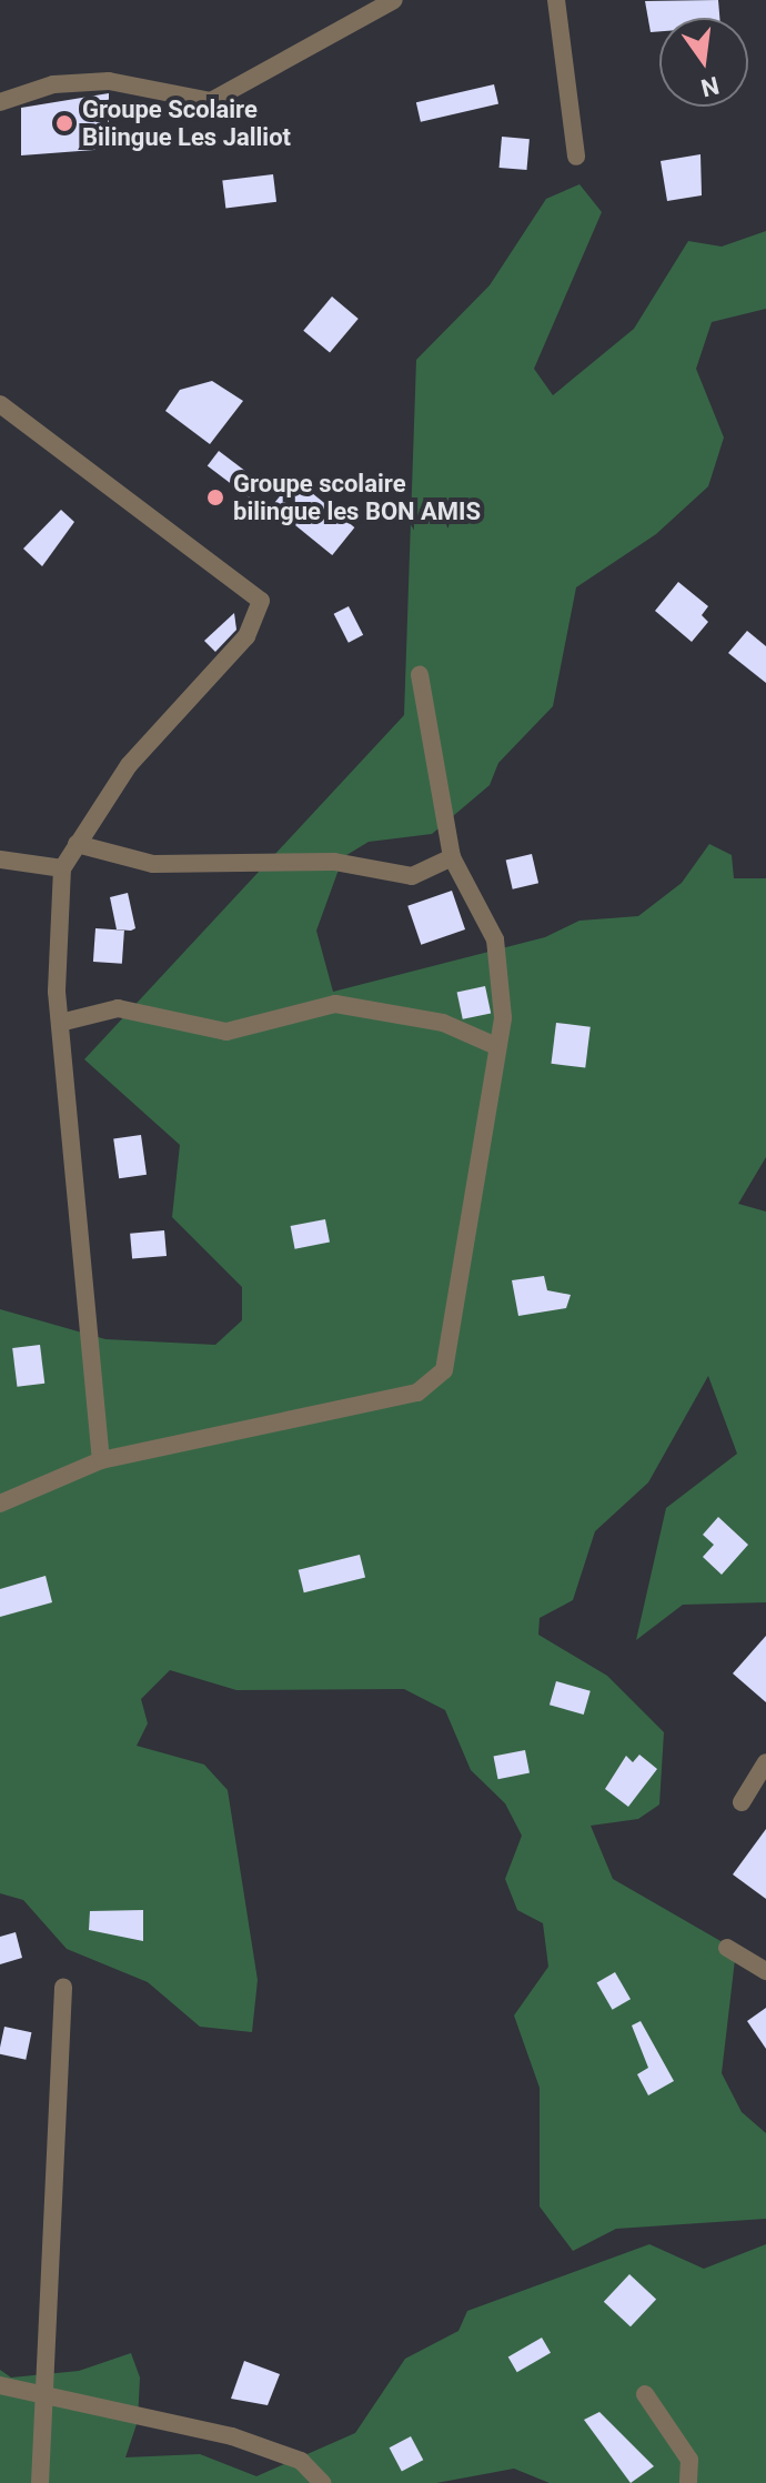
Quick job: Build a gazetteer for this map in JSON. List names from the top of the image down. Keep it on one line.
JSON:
{"places":["Groupe Scolaire Bilingue Les Jalliot","Groupe scolaire bilingue les BON AMIS"],"north":"bottom"}
